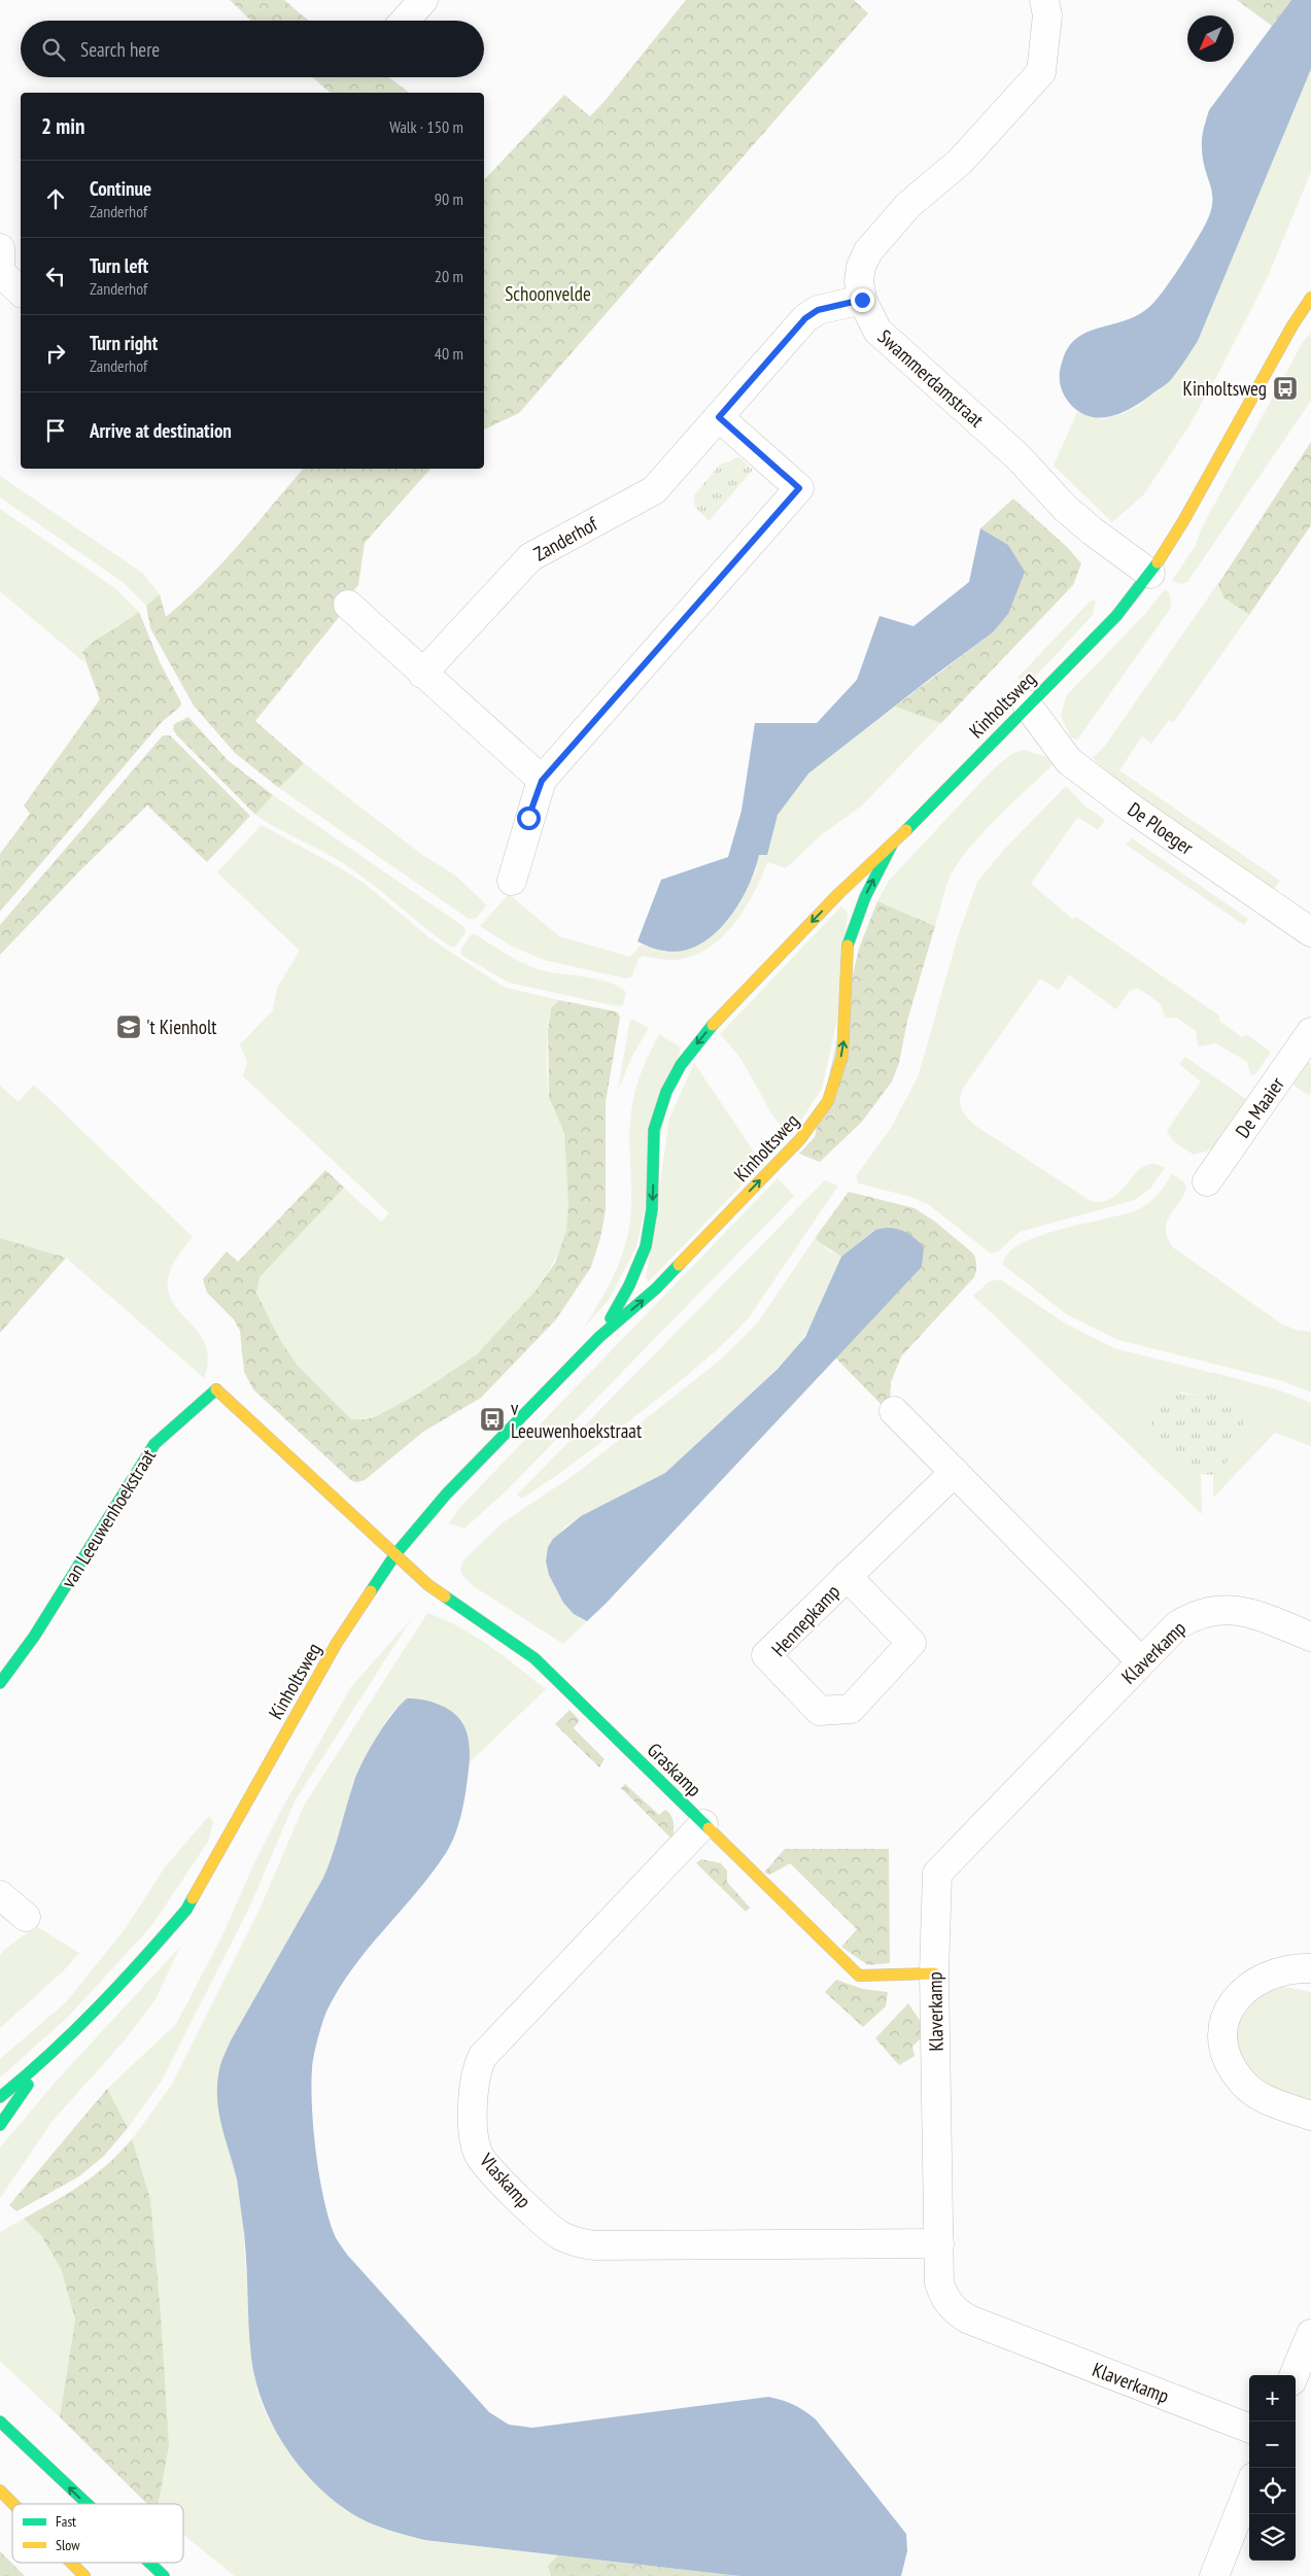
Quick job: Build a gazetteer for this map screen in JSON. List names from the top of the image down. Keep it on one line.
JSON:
{"streets":{"street":["Swammerdamstraat","Zanderhof","Kinholtsweg","De Ploeger","De Maaier","van Leeuwenhoekstraat","Hennepkamp","Klaverkamp","Graskamp","Vlaskamp"]},"crossings":[["Swammerdamstraat","Zanderhof"],["Swammerdamstraat","Kinholtsweg"],["Kinholtsweg","De Ploeger"],["Kinholtsweg","van Leeuwenhoekstraat"],["Kinholtsweg","Graskamp"],["van Leeuwenhoekstraat","Graskamp"],["Klaverkamp","Graskamp"],["Klaverkamp","Vlaskamp"],["Graskamp","Vlaskamp"]],"parks":["Schoonvelde"],"places":{"bus stop":["Kinholtsweg","v Leeuwenhoekstraat"],"school or university":["'t Kienholt"]},"legend":["Fast","Slow"],"north":"bottom left","page":{"search":"Search here","heading":["2 min","Walk · 150 m"],"list":[["Continue","Zanderhof","90 m"],["Turn left","Zanderhof","20 m"],["Turn right","Zanderhof","40 m"],"Arrive at destination"],"map_buttons":["+","−"]}}
